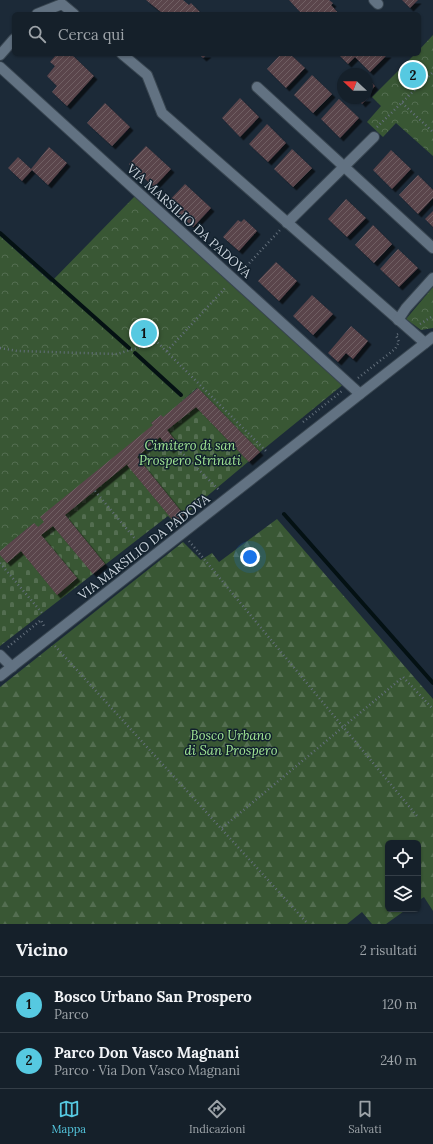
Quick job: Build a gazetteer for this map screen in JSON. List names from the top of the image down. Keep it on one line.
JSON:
{"streets":{"street":["VIA MARSILIO DA PADOVA"]},"parks":["Cimitero di san Prospero Strinati","Bosco Urbano di San Prospero"],"north":"left","page":{"search":"Cerca qui","pins":["2","1"],"heading":["Vicino","2 risultati"],"list":[{"mark":"1","name":"Bosco Urbano San Prospero","note":"Parco","value":"120 m"},{"mark":"2","name":"Parco Don Vasco Magnani","note":"Parco · Via Don Vasco Magnani","value":"240 m"}],"nav":["Mappa","Indicazioni","Salvati"]}}
